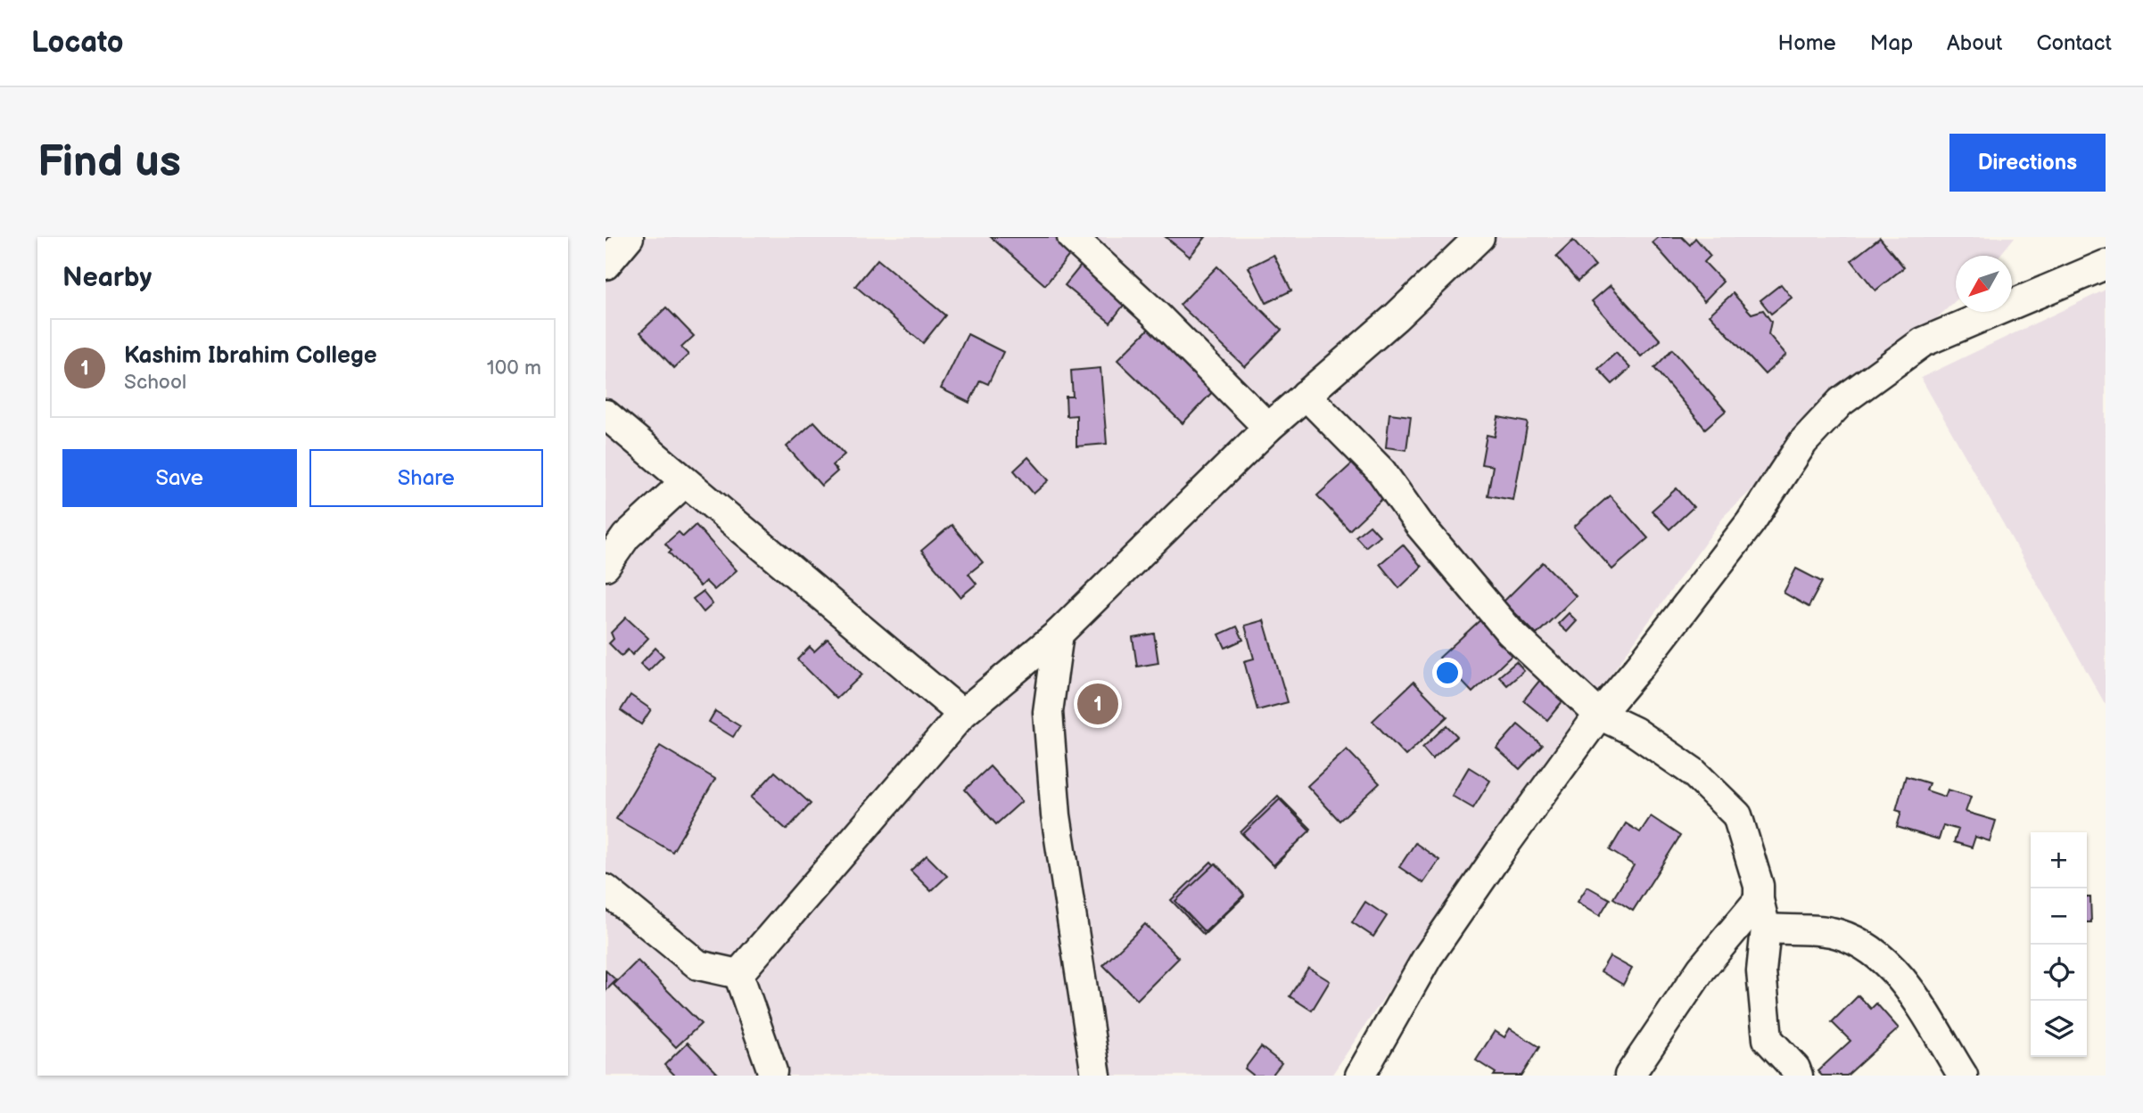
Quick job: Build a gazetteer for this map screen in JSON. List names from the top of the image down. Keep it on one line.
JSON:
{"north":"bottom left","page":{"header":"Locato","nav":["Home","Map","About","Contact"],"buttons":["Directions",["Save","Share"]],"title":"Find us","heading":"Nearby","list":[{"mark":"1","name":"Kashim Ibrahim College","note":"School","value":"100 m"}],"pins":"1","map_buttons":["+","−"]}}
